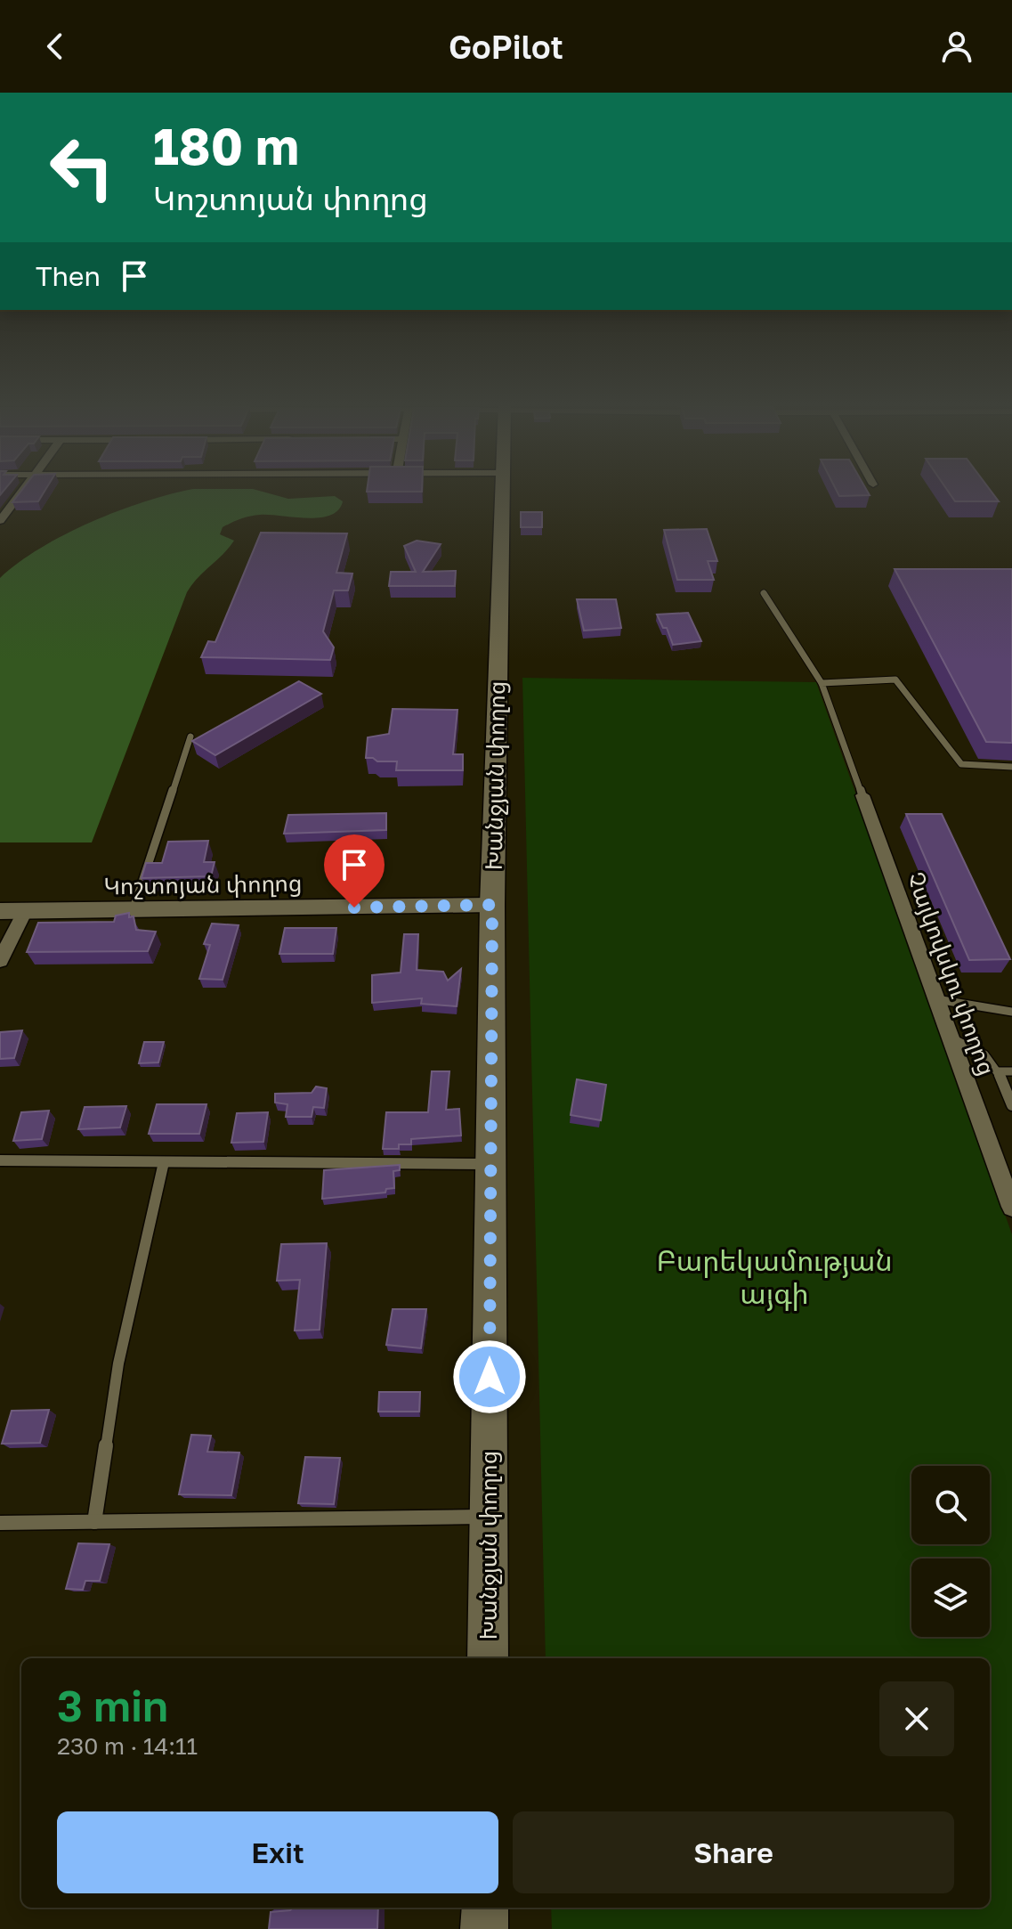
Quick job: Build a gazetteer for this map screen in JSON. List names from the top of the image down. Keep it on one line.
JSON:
{"streets":{"main road":["Խանջյան փողոց"],"street":["Կոշտոյան փողոց","Չայկովսկու փողոց"]},"crossings":[["Խանջյան փողոց","Կոշտոյան փողոց"]],"parks":["Բարեկամության այգի"],"page":{"header":"GoPilot","turn":["180 m","Կոշտոյան փողոց"],"then":"Then","heading":["3 min","230 m · 14:11"],"buttons":["Exit","Share"]}}
